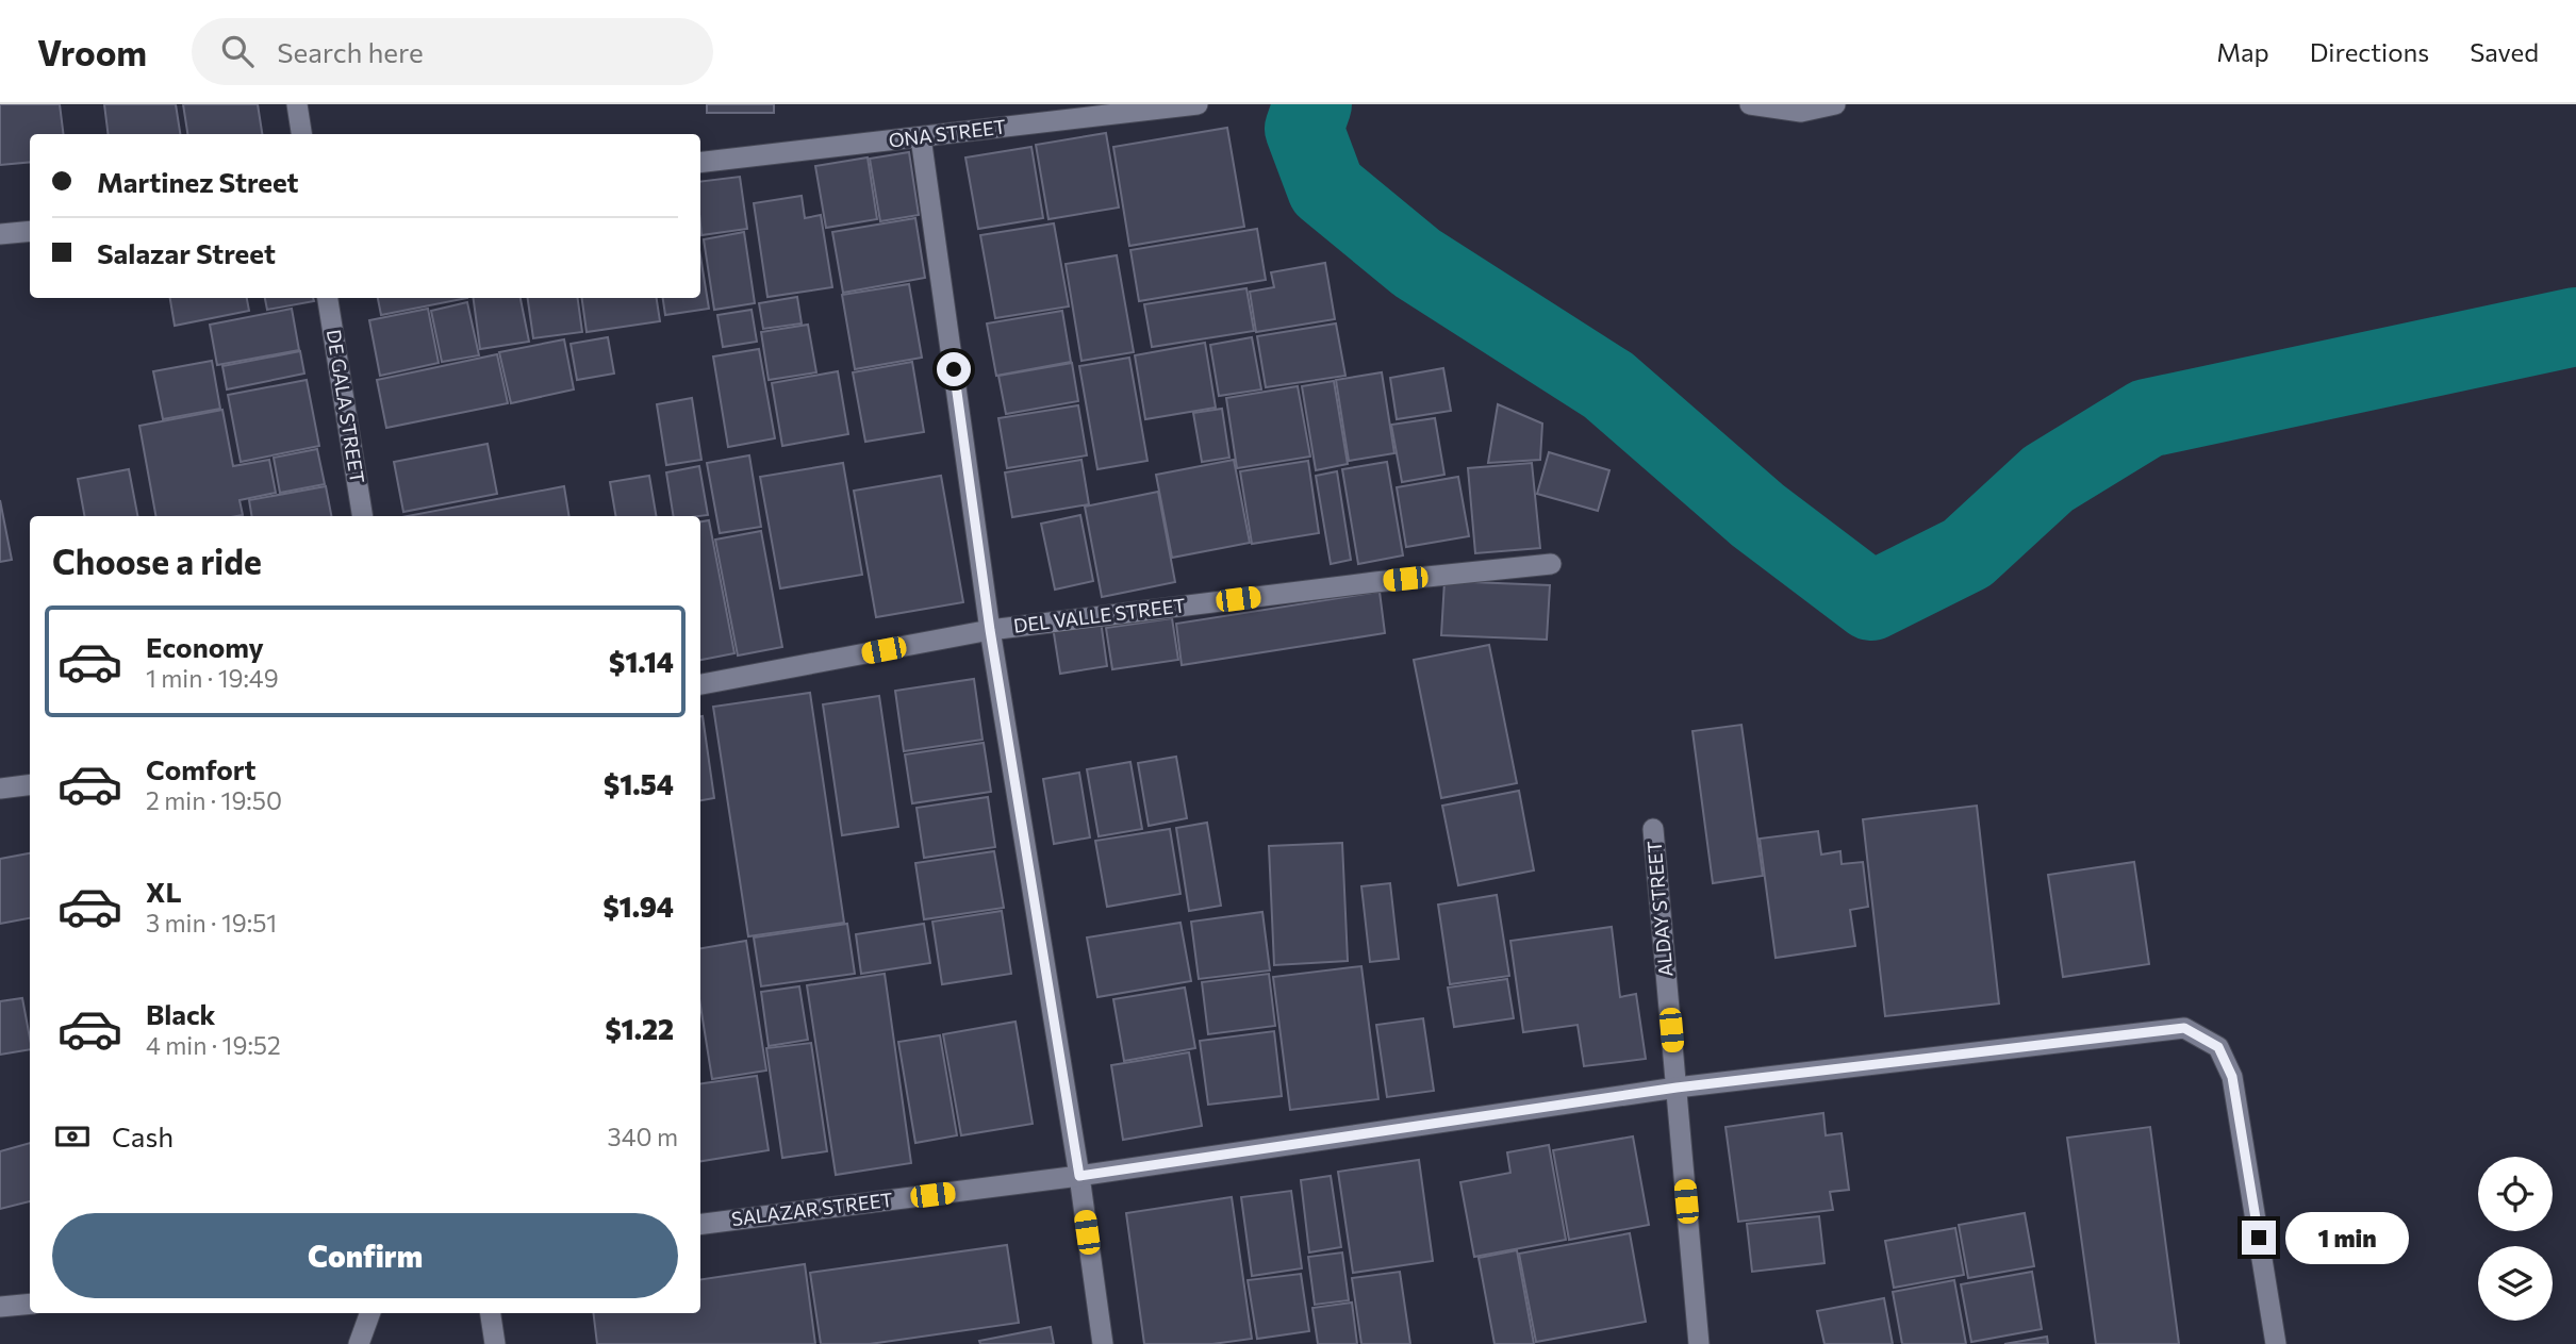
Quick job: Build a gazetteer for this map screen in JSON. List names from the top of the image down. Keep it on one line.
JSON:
{"streets":{"street":["ONA STREET","DE GALA STREET","DEL VALLE STREET","ALDAY STREET","SALAZAR STREET"]},"crossings":[["ALDAY STREET","SALAZAR STREET"]],"page":{"header":"Vroom","search":"Search here","nav":["Map","Directions","Saved"],"banner":["Martinez Street","Salazar Street"],"heading":"Choose a ride","list":[{"name":"Economy","note":"1 min · 19:49","value":"$1.14"},{"name":"Comfort","note":"2 min · 19:50","value":"$1.54"},{"name":"XL","note":"3 min · 19:51","value":"$1.94"},{"name":"Black","note":"4 min · 19:52","value":"$1.22"}],"pay":["Cash","340 m"],"buttons":"Confirm","bubble":"1 min"}}
